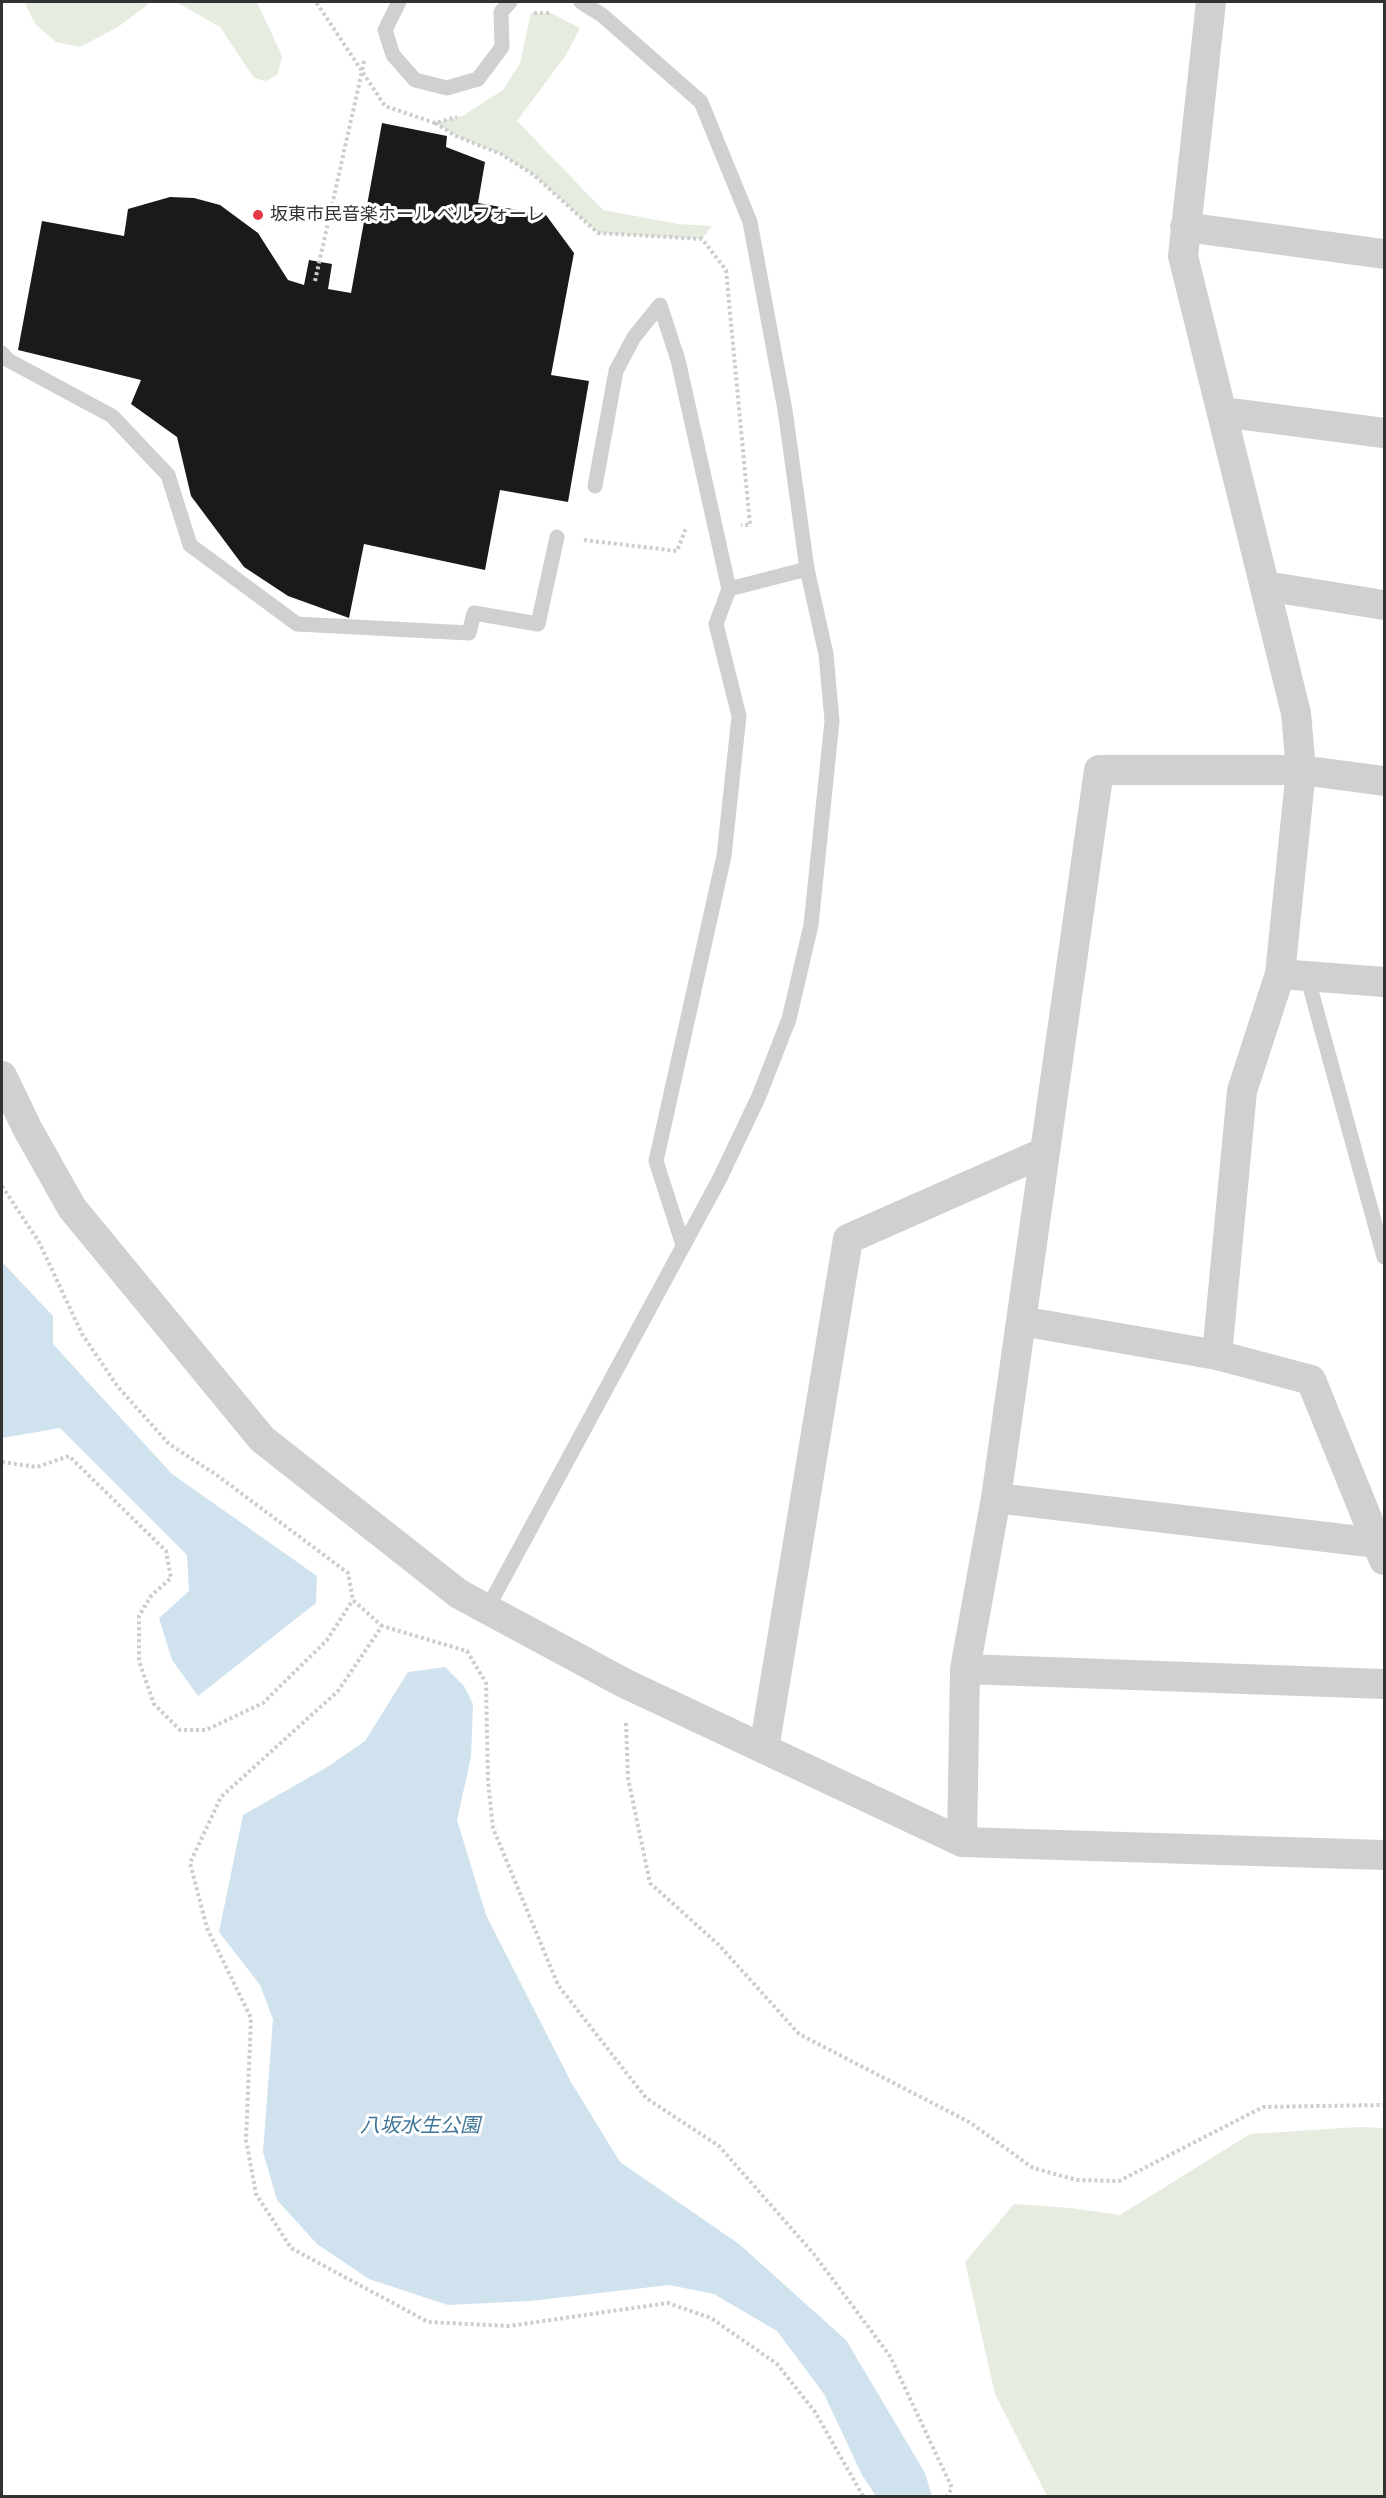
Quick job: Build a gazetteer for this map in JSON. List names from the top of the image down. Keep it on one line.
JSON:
{"water":["八坂水生公園"],"places":["坂東市民音楽ホール ベルフォーレ"]}
